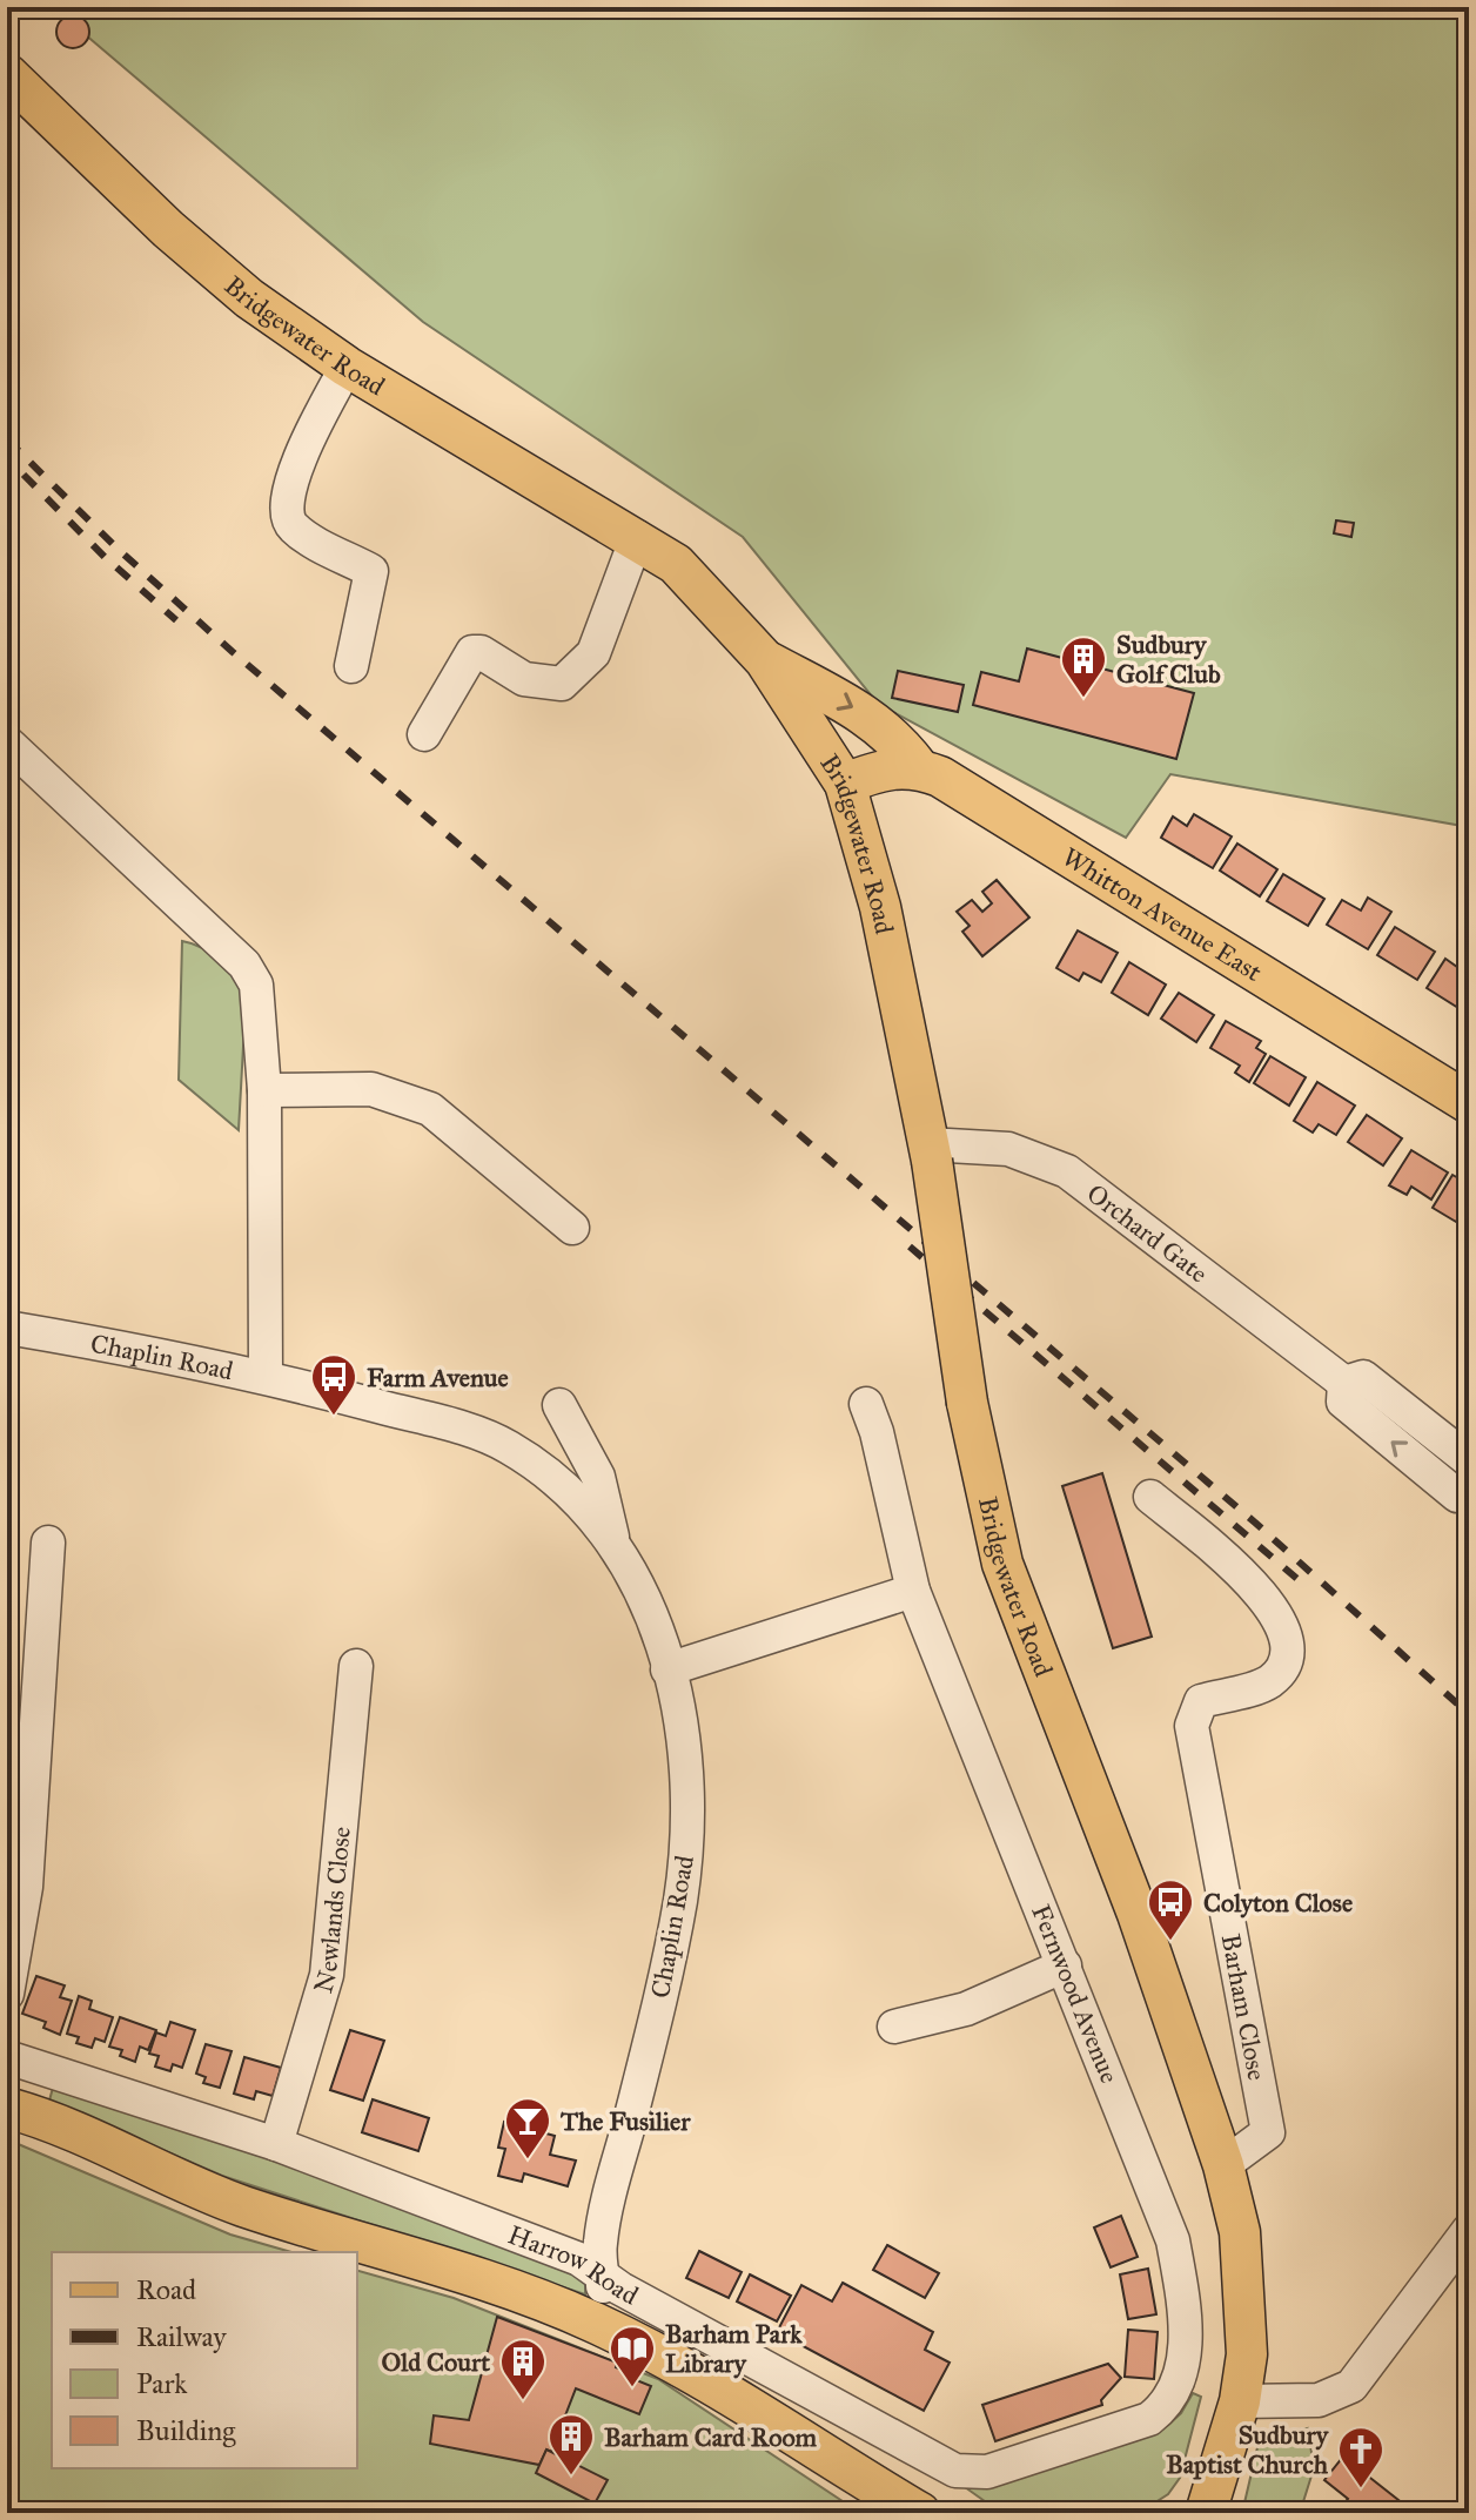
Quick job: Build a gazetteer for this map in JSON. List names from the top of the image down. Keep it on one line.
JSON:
{"streets":{"main road":["Bridgewater Road","Whitton Avenue East","Harrow Road"],"street":["Orchard Gate","Chaplin Road","Newlands Close","Fernwood Avenue","Barham Close"]},"crossings":[["Bridgewater Road","Whitton Avenue East"],["Bridgewater Road","Orchard Gate"],["Bridgewater Road","Barham Close"],["Chaplin Road","Harrow Road"],["Newlands Close","Harrow Road"],["Fernwood Avenue","Harrow Road"]],"places":{"building":["Sudbury Golf Club","Old Court","Barham Card Room"],"bus stop":["Farm Avenue","Colyton Close"],"bar":["The Fusilier"],"library":["Barham Park Library"],"church":["Sudbury Baptist Church"]},"legend":["Road","Railway","Park","Building"]}
